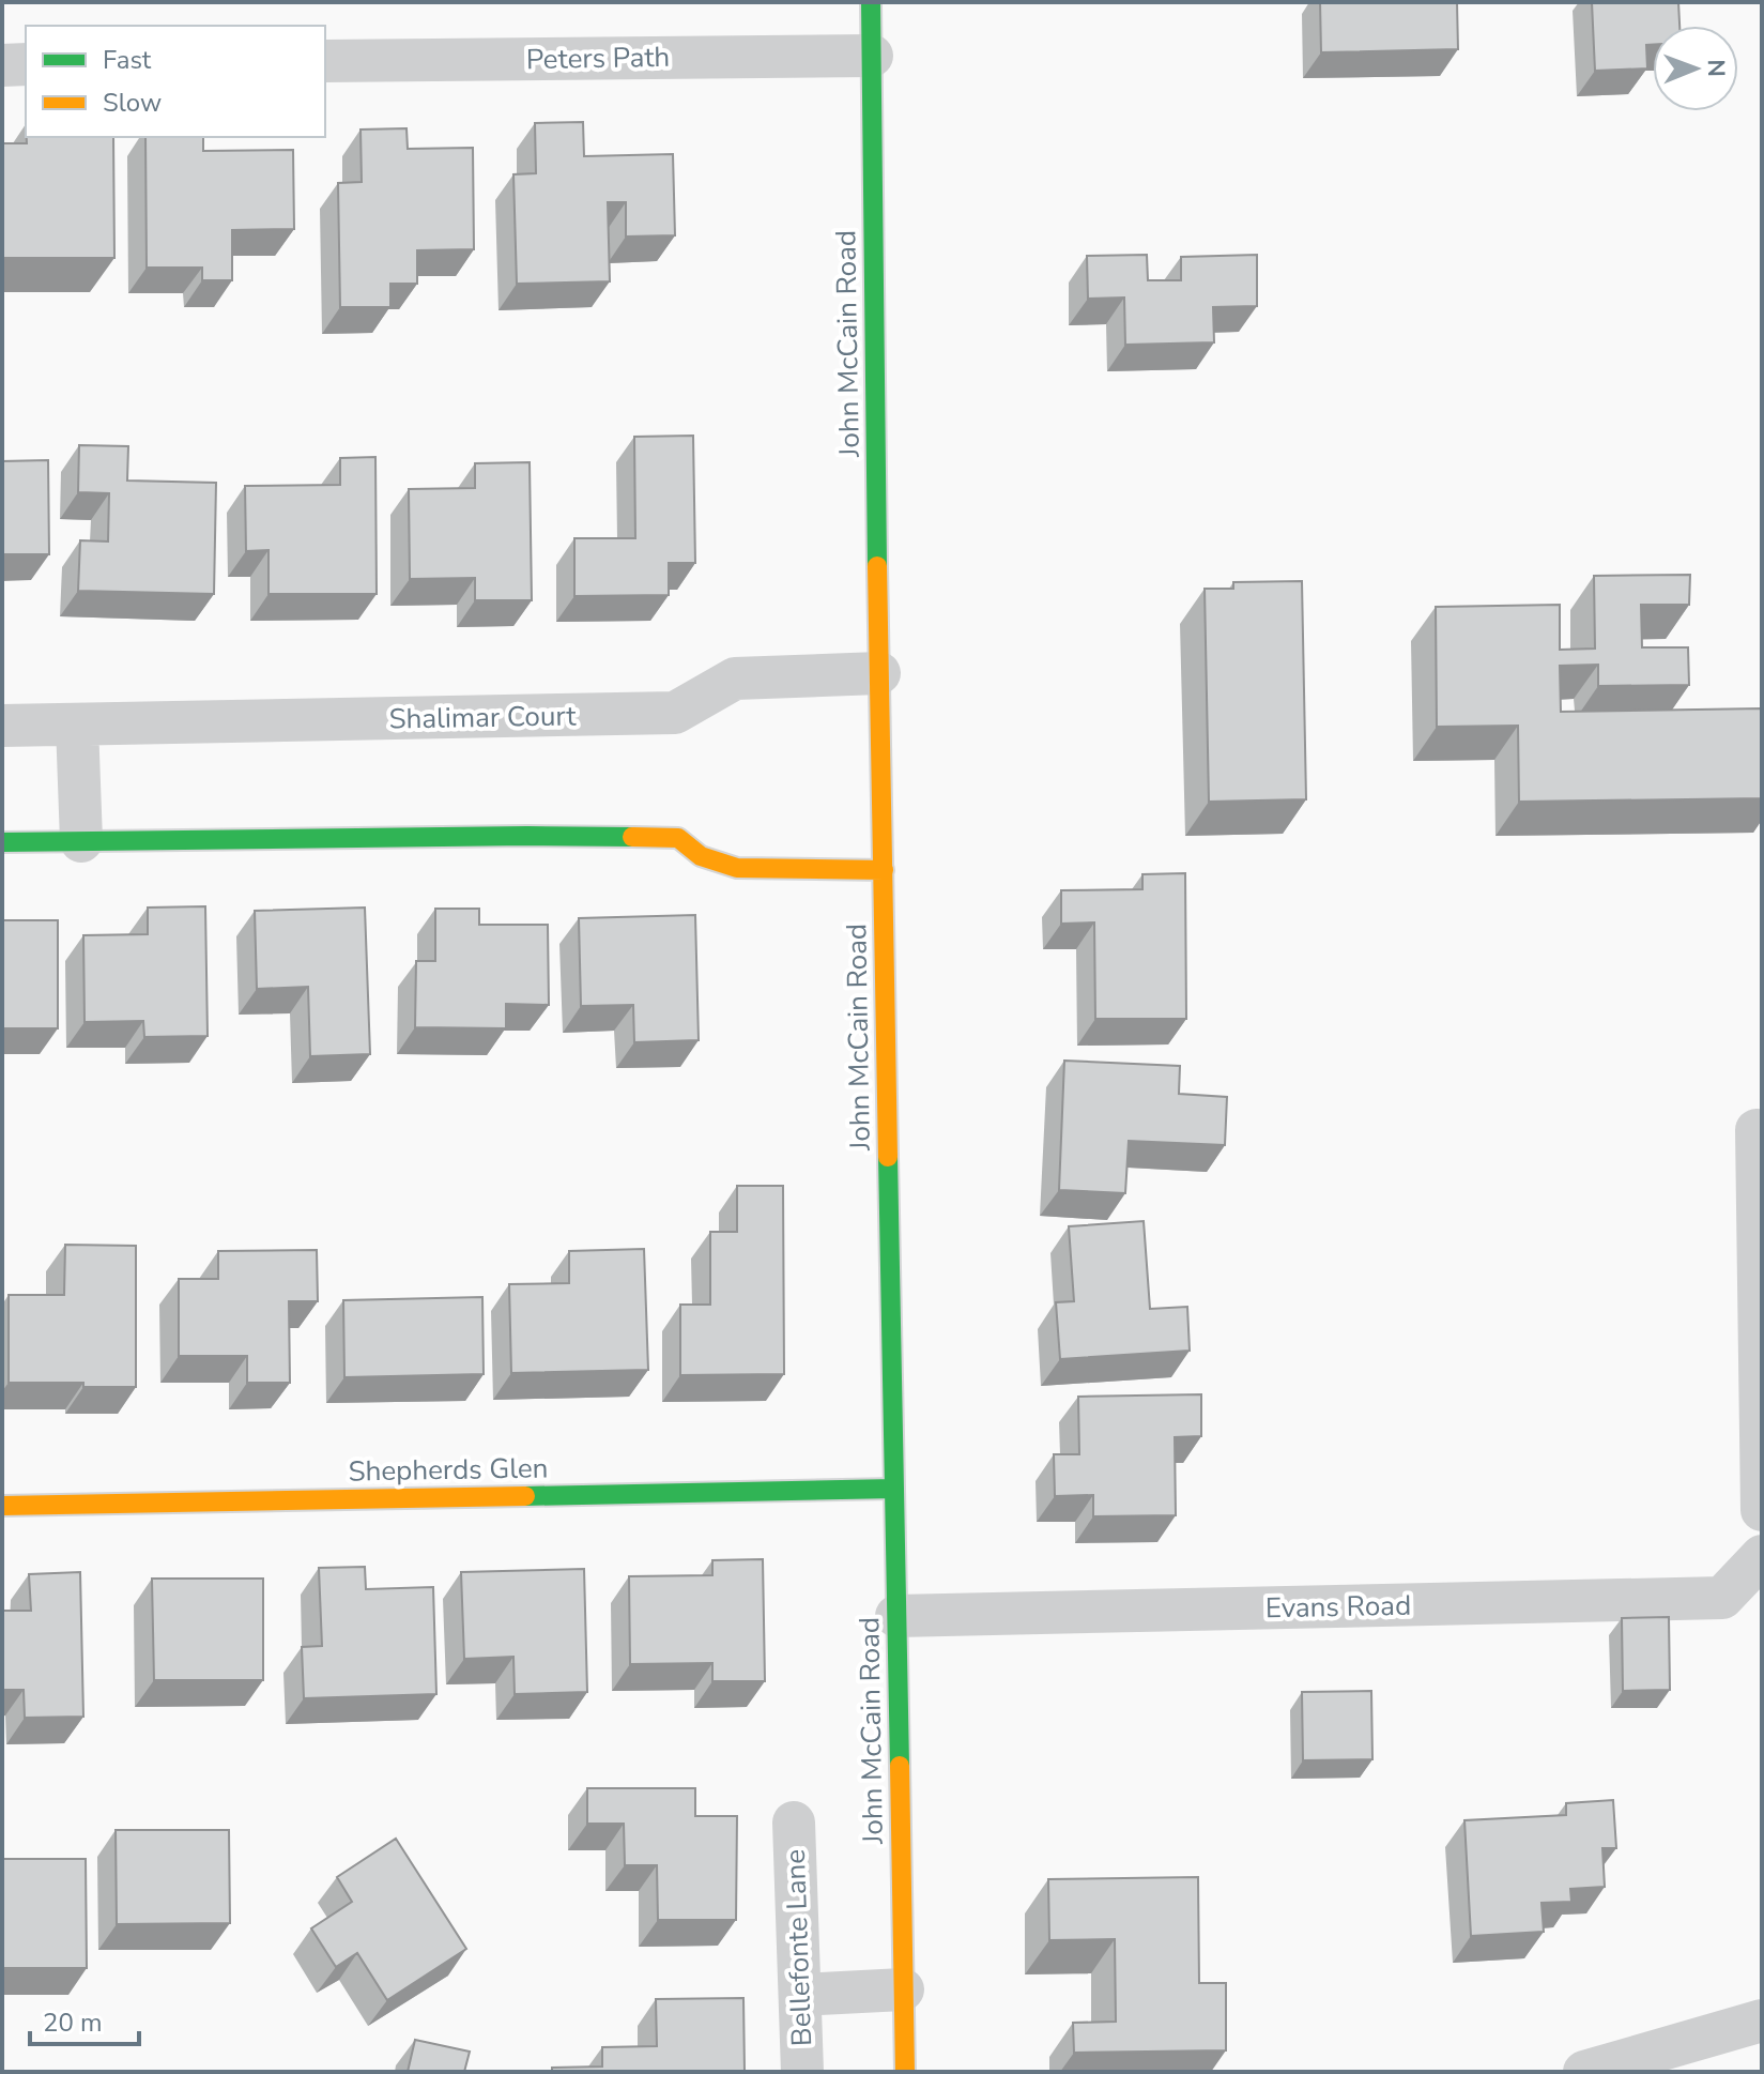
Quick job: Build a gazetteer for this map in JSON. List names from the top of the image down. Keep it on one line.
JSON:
{"streets":{"main road":["John McCain Road","Shepherds Glen"],"street":["Peters Path","Shalimar Court","Evans Road","Bellefonte Lane"]},"crossings":[["Peters Path","John McCain Road"],["John McCain Road","Shalimar Court"],["John McCain Road","Shepherds Glen"],["John McCain Road","Evans Road"]],"legend":["Fast","Slow"],"scale_bar":"20 m","north":"right"}
